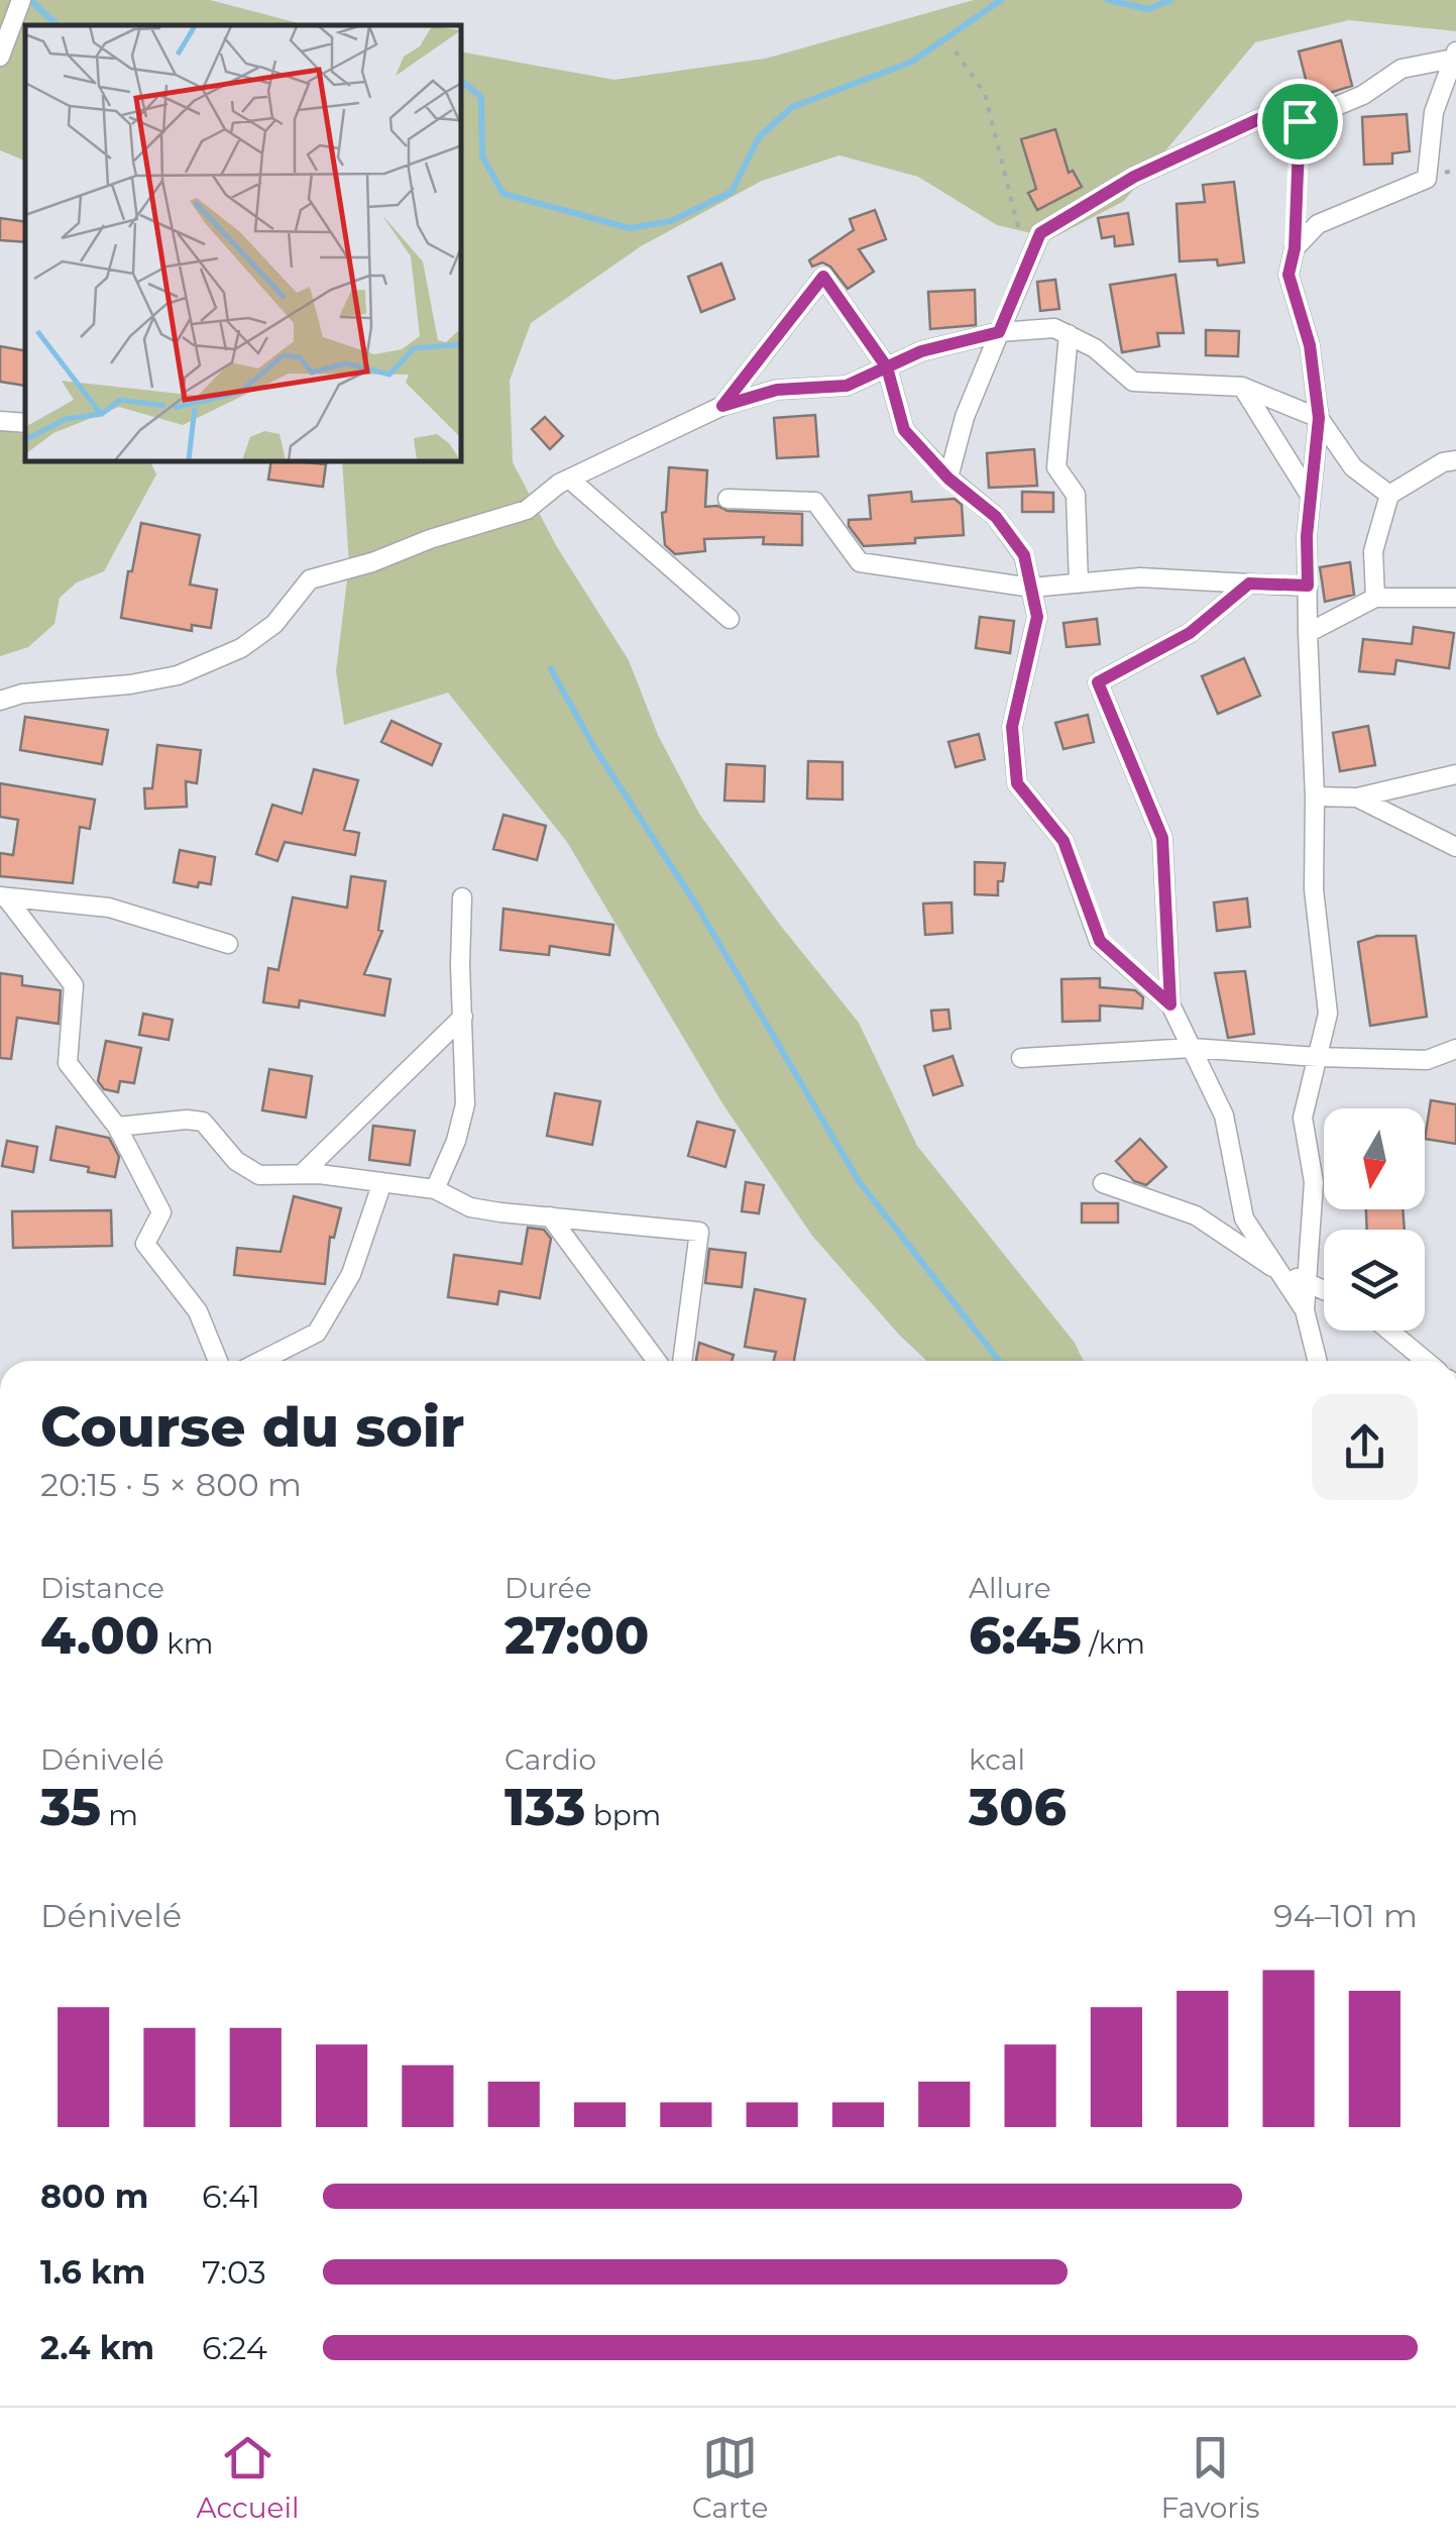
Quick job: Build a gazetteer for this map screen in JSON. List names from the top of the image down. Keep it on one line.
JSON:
{"north":"bottom","page":{"heading":["Course du soir","20:15 · 5 × 800 m"],"stats":[["Distance","4.00 km"],["Durée","27:00"],["Allure","6:45 /km"],["Dénivelé","35 m"],["Cardio","133 bpm"],["kcal","306"]],"chart":["Dénivelé","94–101 m"],"list":[{"name":"800 m","note":"6:41"},{"name":"1.6 km","note":"7:03"},{"name":"2.4 km","note":"6:24"}],"tabs":["Accueil","Carte","Favoris"]}}
